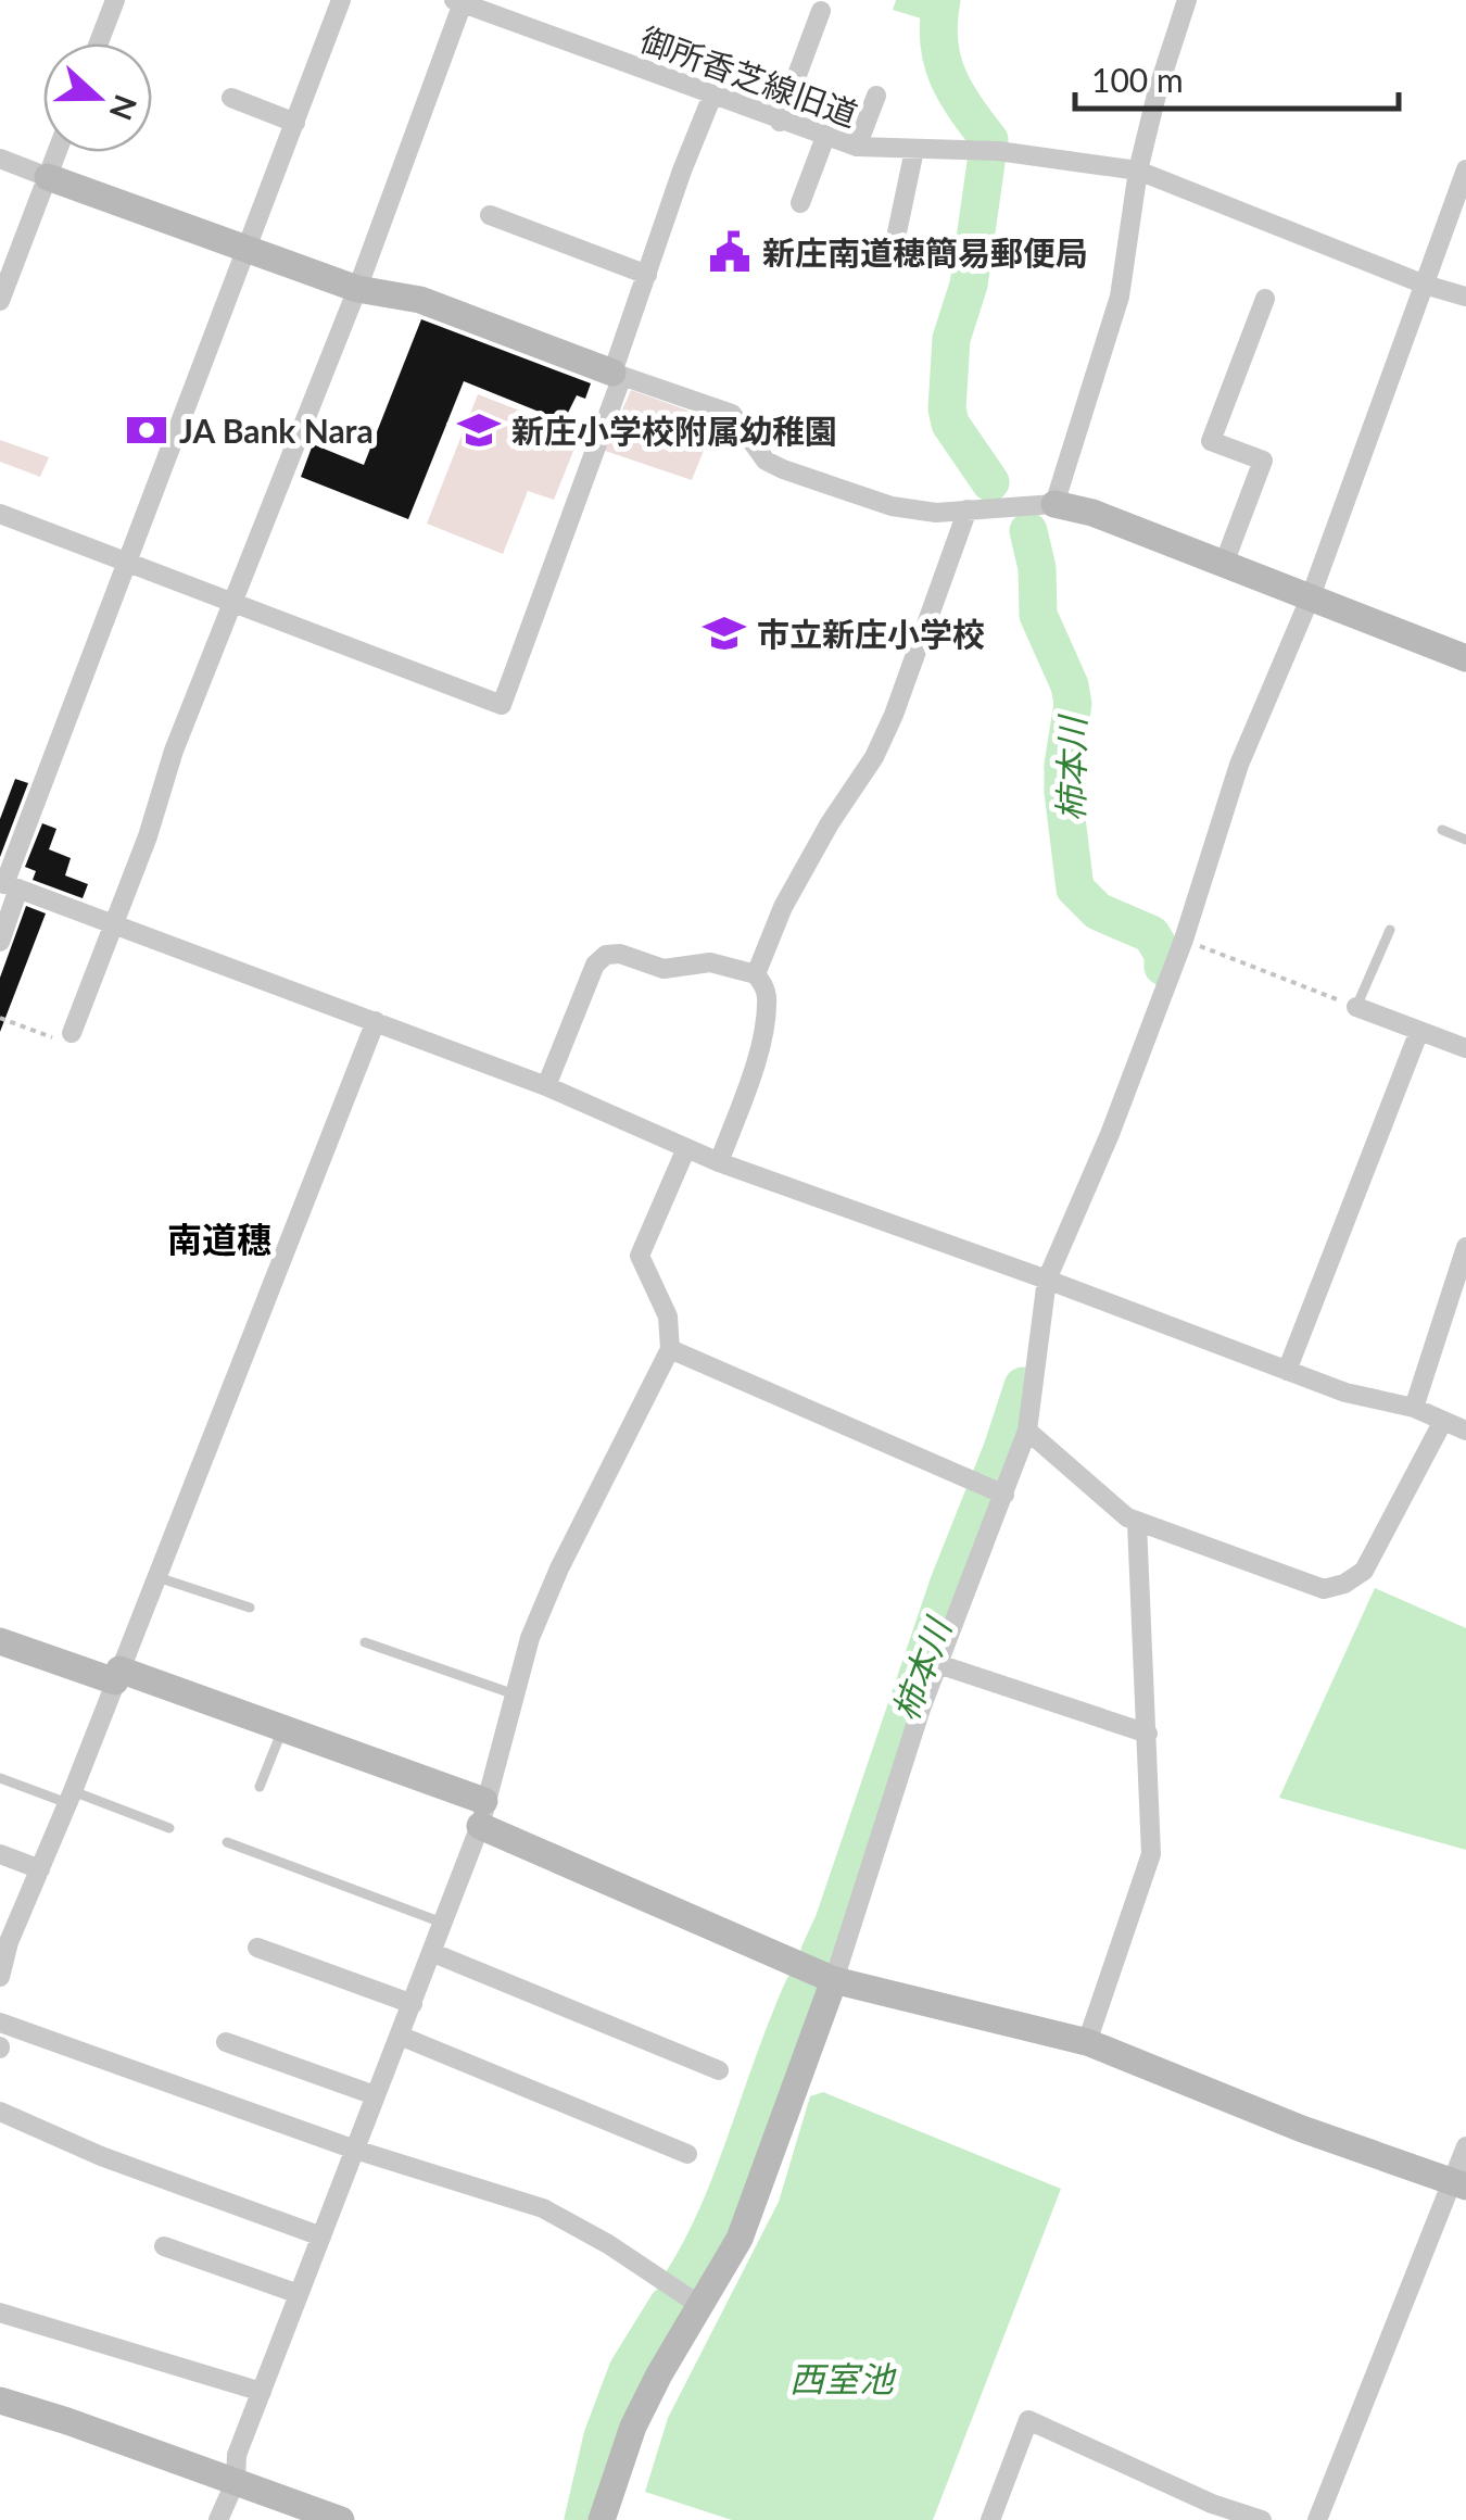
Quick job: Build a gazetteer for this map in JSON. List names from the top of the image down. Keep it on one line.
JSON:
{"streets":{"street":["御所香芝線旧道"]},"districts":["南道穗"],"water":["柿本川","西室池"],"places":{"public building":["新庄南道穂簡易郵便局"],"bank":["JA Bank Nara"],"school or university":["新庄小学校附属幼稚園","市立新庄小学校"]},"scale_bar":"100 m","north":"right"}
